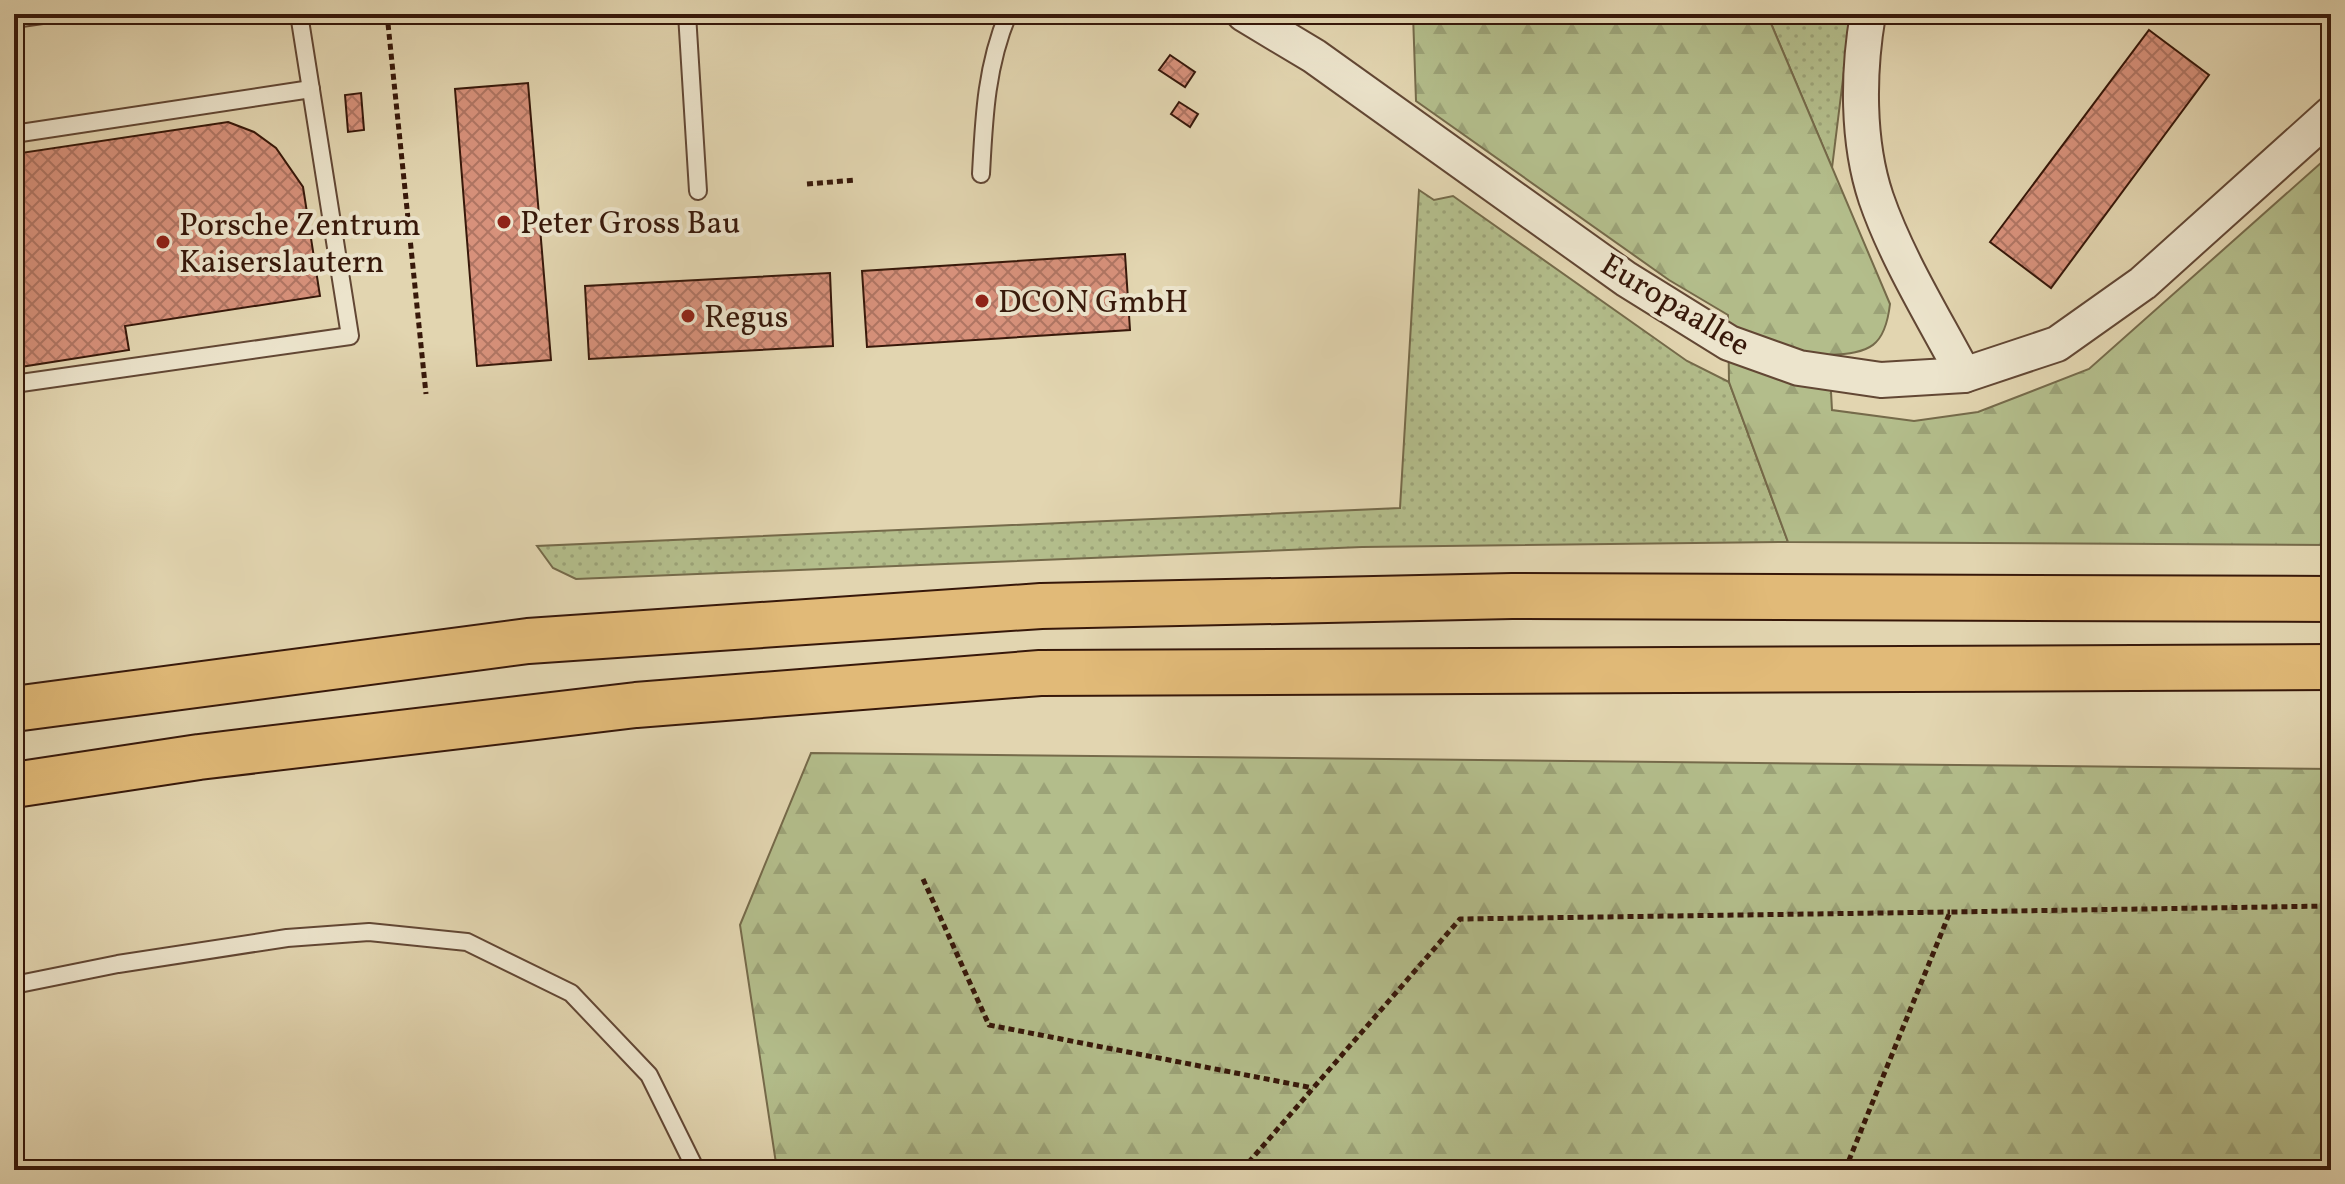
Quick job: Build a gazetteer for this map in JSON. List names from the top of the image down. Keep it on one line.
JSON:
{"streets":{"street":["Europaallee"]},"places":["Peter Gross Bau","Porsche Zentrum Kaiserslautern","DCON GmbH","Regus"]}
